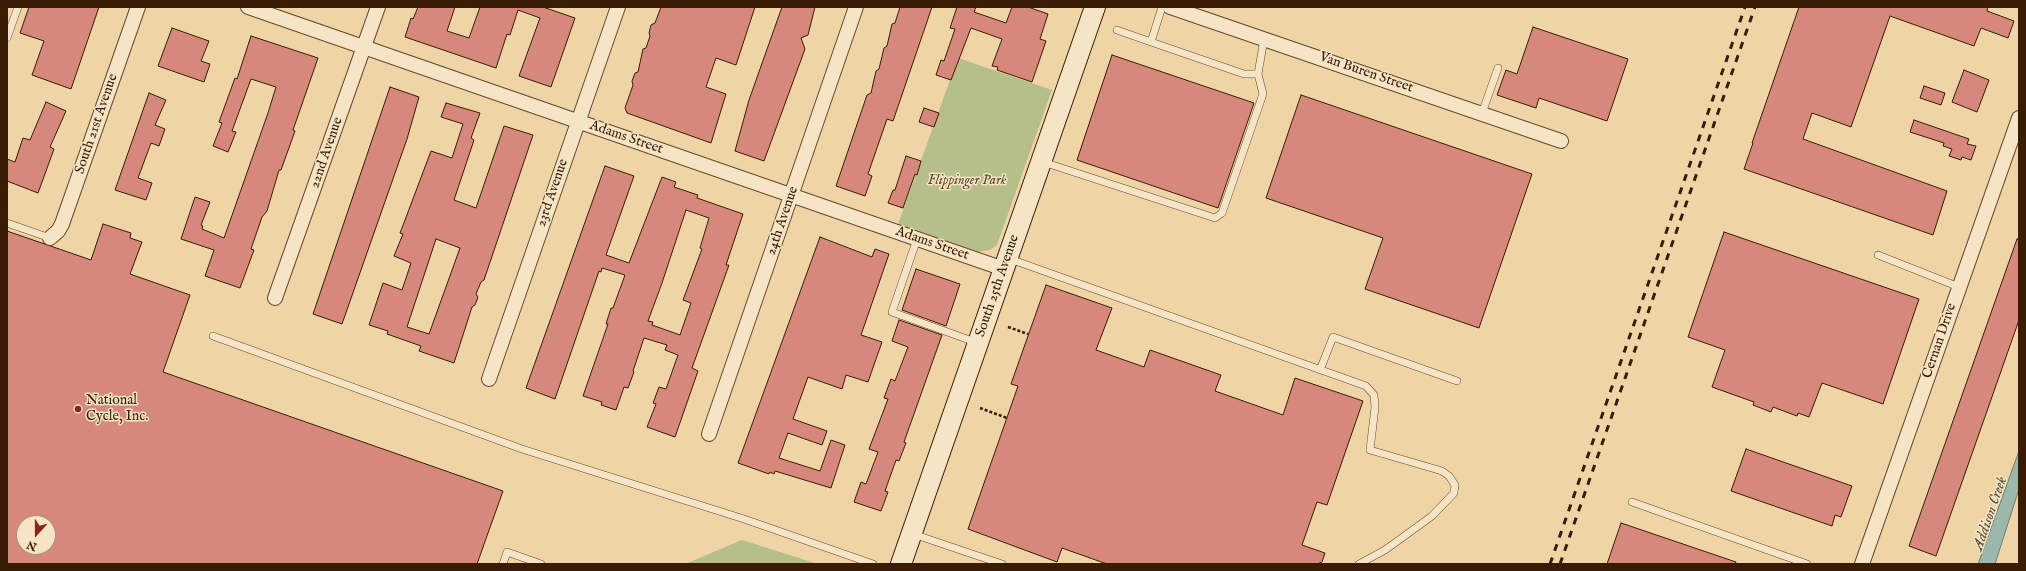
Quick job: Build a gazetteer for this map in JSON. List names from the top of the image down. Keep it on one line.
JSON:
{"streets":{"main road":["South 25th Avenue"],"street":["Van Buren Street","South 21st Avenue","Adams Street","22nd Avenue","23rd Avenue","24th Avenue","Cernan Drive"]},"crossings":[["Adams Street","22nd Avenue"],["Adams Street","23rd Avenue"],["Adams Street","24th Avenue"],["Adams Street","South 25th Avenue"]],"water":["Addison Creek"],"parks":["Flippinger Park"],"places":["National Cycle, Inc."],"north":"bottom"}
